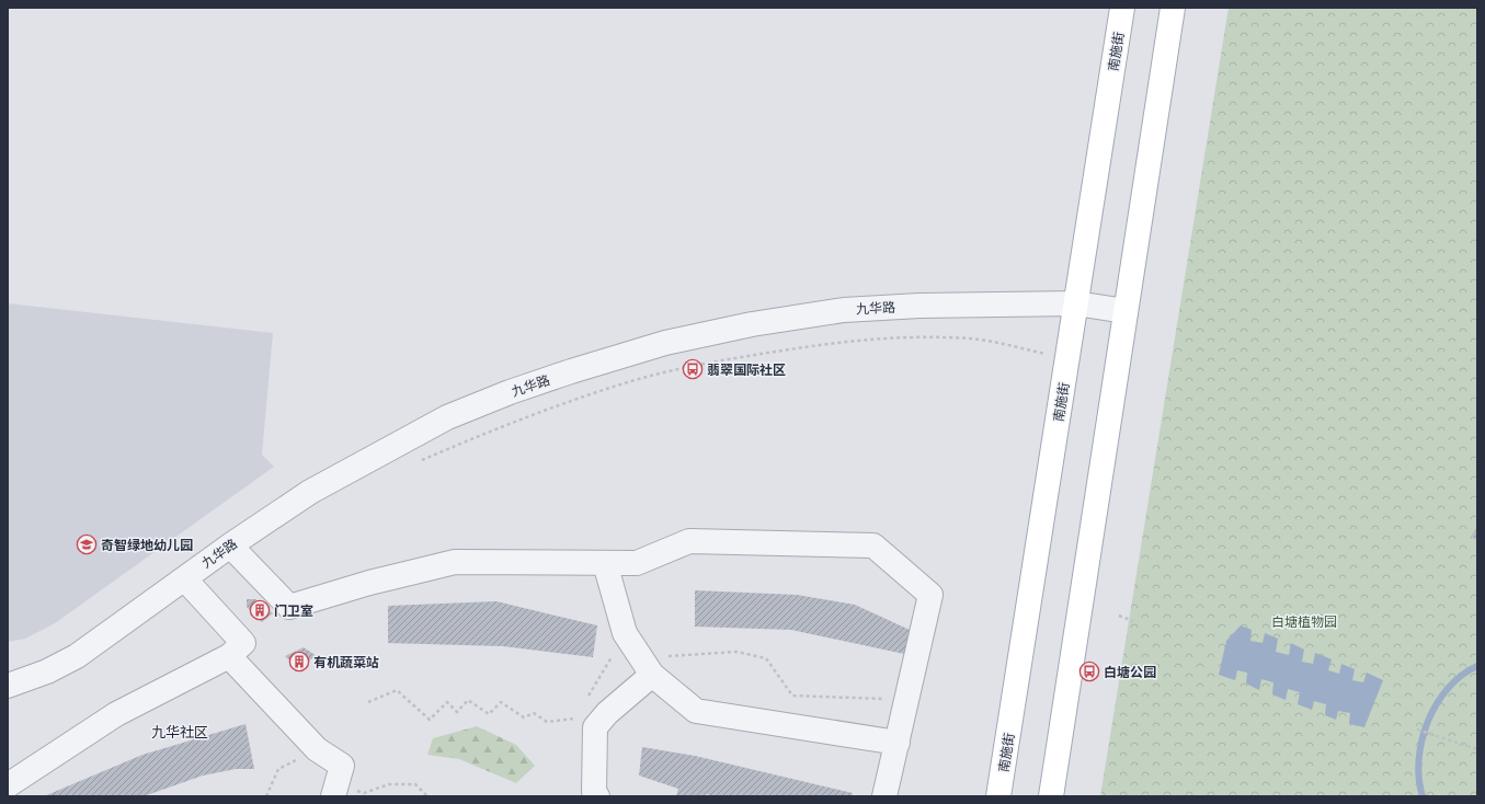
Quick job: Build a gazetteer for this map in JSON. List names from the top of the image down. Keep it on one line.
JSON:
{"streets":{"main road":["南施街"],"street":["九华路"]},"crossings":[["南施街","九华路"]],"districts":["九华社区"],"parks":["白塘植物园"],"places":{"bus stop":["翡翠国际社区","白塘公园"],"school or university":["奇智绿地幼儿园"],"building":["门卫室","有机蔬菜站"]}}
